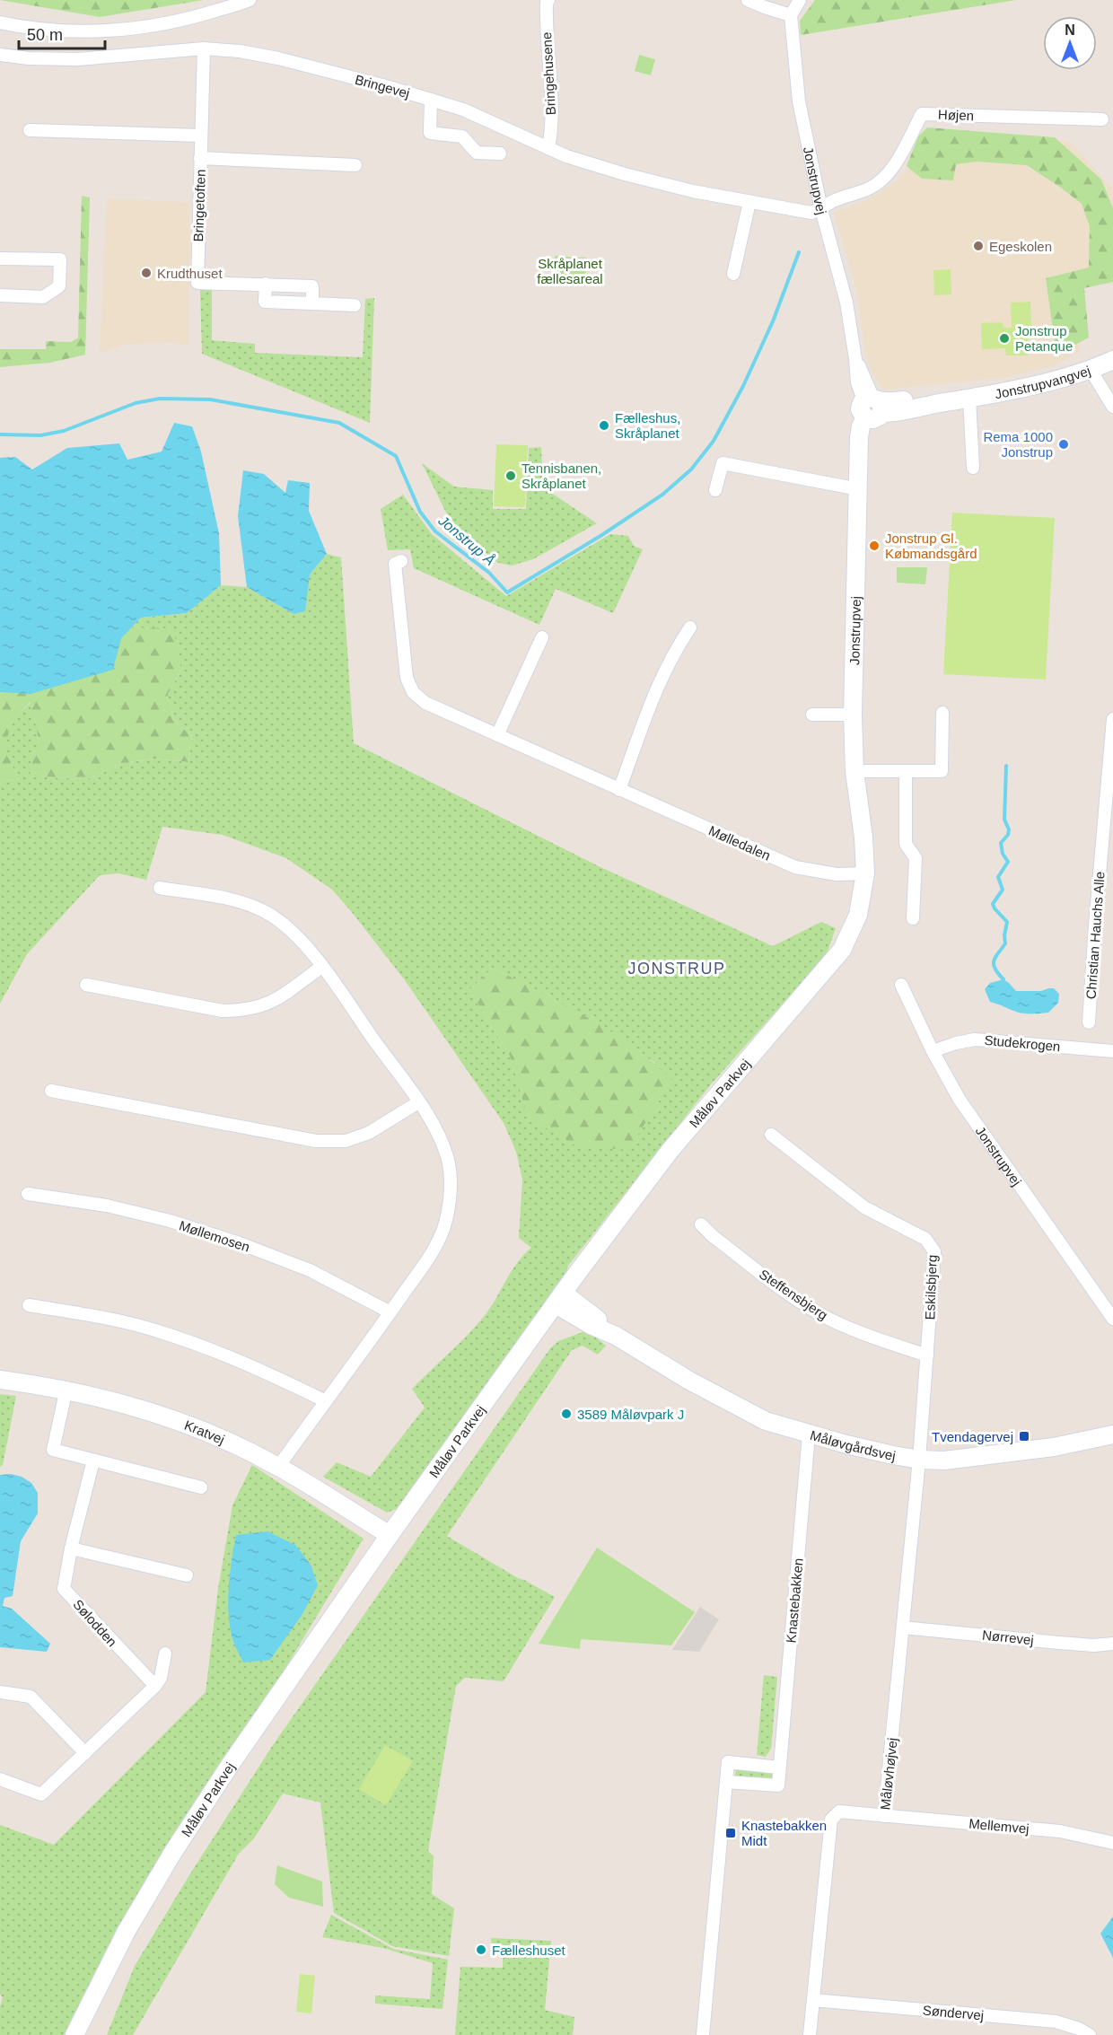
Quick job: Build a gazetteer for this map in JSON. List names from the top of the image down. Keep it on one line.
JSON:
{"streets":{"street":["Bringehusene","Bringevej","Højen","Jonstrupvej","Bringetoften","Jonstrupvangvej","Mølledalen","Christian Hauchs Alle","Studekrogen","Måløv Parkvej","Møllemosen","Eskilsbjerg","Steffensbjerg","Kratvej","Måløvgårdsvej","Knastebakken","Sølodden","Nørrevej","Måløvhøjvej","Mellemvej","Søndervej"]},"crossings":[["Bringehusene","Bringevej"],["Bringevej","Højen"],["Bringevej","Jonstrupvej"],["Bringevej","Bringetoften"],["Højen","Jonstrupvej"],["Jonstrupvej","Jonstrupvangvej"],["Jonstrupvej","Mølledalen"],["Jonstrupvej","Studekrogen"],["Jonstrupvej","Måløv Parkvej"],["Mølledalen","Måløv Parkvej"],["Måløv Parkvej","Kratvej"],["Måløv Parkvej","Måløvgårdsvej"],["Eskilsbjerg","Steffensbjerg"],["Eskilsbjerg","Måløvgårdsvej"],["Eskilsbjerg","Måløvhøjvej"],["Måløvgårdsvej","Knastebakken"],["Måløvgårdsvej","Måløvhøjvej"],["Nørrevej","Måløvhøjvej"],["Måløvhøjvej","Mellemvej"],["Måløvhøjvej","Søndervej"]],"districts":["JONSTRUP"],"water":["Jonstrup Å"],"parks":["Skråplanet fællesareal"],"places":{"other":["Egeskolen","Krudthuset","Jonstrup Petanque","Fælleshus, Skråplanet","Rema 1000 Jonstrup","Tennisbanen, Skråplanet","Jonstrup Gl. Købmandsgård","3589 Måløvpark J","Fælleshuset"],"transit":["Tvendagervej","Knastebakken Midt"]},"scale_bar":"50 m","north":"top"}
